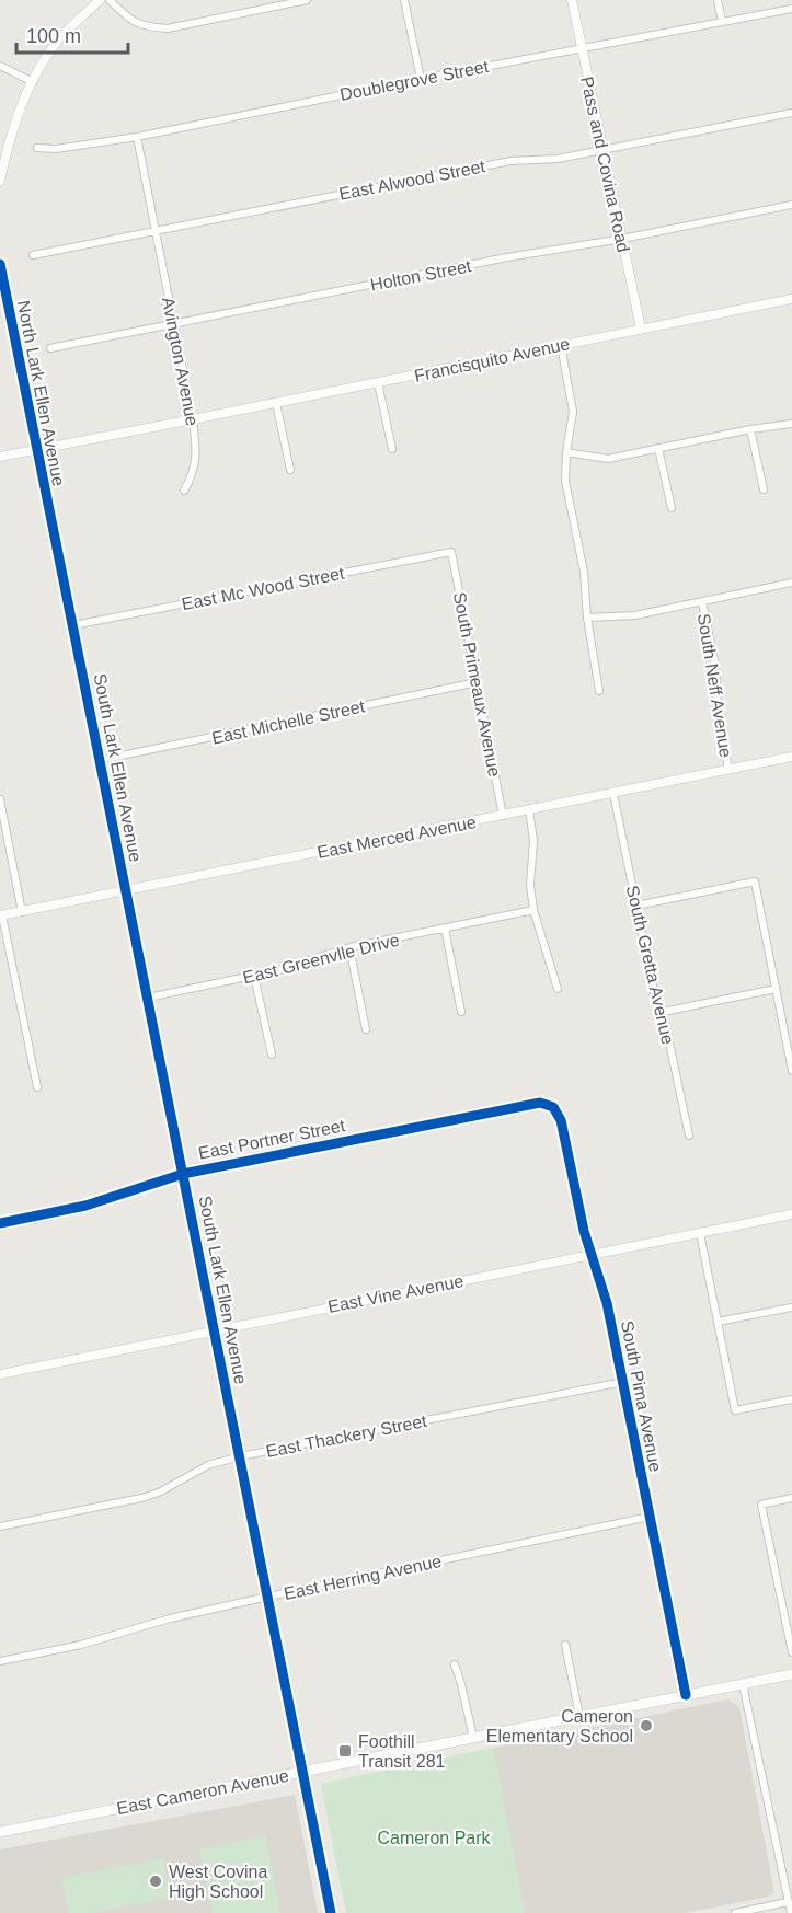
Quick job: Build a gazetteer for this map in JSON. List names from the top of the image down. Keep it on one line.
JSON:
{"streets":{"main road":["East Cameron Avenue"],"street":["Doublegrove Street","Pass and Covina Road","East Alwood Street","Holton Street","Francisquito Avenue","Avington Avenue","North Lark Ellen Avenue","East Mc Wood Street","South Primeaux Avenue","South Neff Avenue","East Michelle Street","South Lark Ellen Avenue","East Merced Avenue","East Greenvlle Drive","South Gretta Avenue","East Portner Street","East Vine Avenue","South Pima Avenue","East Thackery Street","East Herring Avenue"]},"crossings":[["Doublegrove Street","Pass and Covina Road"],["Doublegrove Street","Avington Avenue"],["Pass and Covina Road","East Alwood Street"],["Pass and Covina Road","Holton Street"],["Pass and Covina Road","Francisquito Avenue"],["East Alwood Street","Avington Avenue"],["Holton Street","Avington Avenue"],["Francisquito Avenue","Avington Avenue"],["Francisquito Avenue","North Lark Ellen Avenue"],["North Lark Ellen Avenue","South Lark Ellen Avenue"],["East Mc Wood Street","South Primeaux Avenue"],["East Mc Wood Street","South Lark Ellen Avenue"],["South Primeaux Avenue","East Michelle Street"],["South Primeaux Avenue","East Merced Avenue"],["South Neff Avenue","East Merced Avenue"],["East Michelle Street","South Lark Ellen Avenue"],["South Lark Ellen Avenue","East Merced Avenue"],["South Lark Ellen Avenue","East Greenvlle Drive"],["South Lark Ellen Avenue","East Portner Street"],["South Lark Ellen Avenue","East Vine Avenue"],["South Lark Ellen Avenue","East Thackery Street"],["South Lark Ellen Avenue","East Herring Avenue"],["South Lark Ellen Avenue","East Cameron Avenue"],["East Merced Avenue","South Gretta Avenue"],["East Portner Street","South Pima Avenue"],["East Vine Avenue","South Pima Avenue"],["South Pima Avenue","East Thackery Street"],["South Pima Avenue","East Herring Avenue"],["South Pima Avenue","East Cameron Avenue"]],"parks":["Cameron Park"],"places":{"other":["Cameron Elementary School","West Covina High School"],"transit":["Foothill Transit 281"]},"scale_bar":"100 m"}
